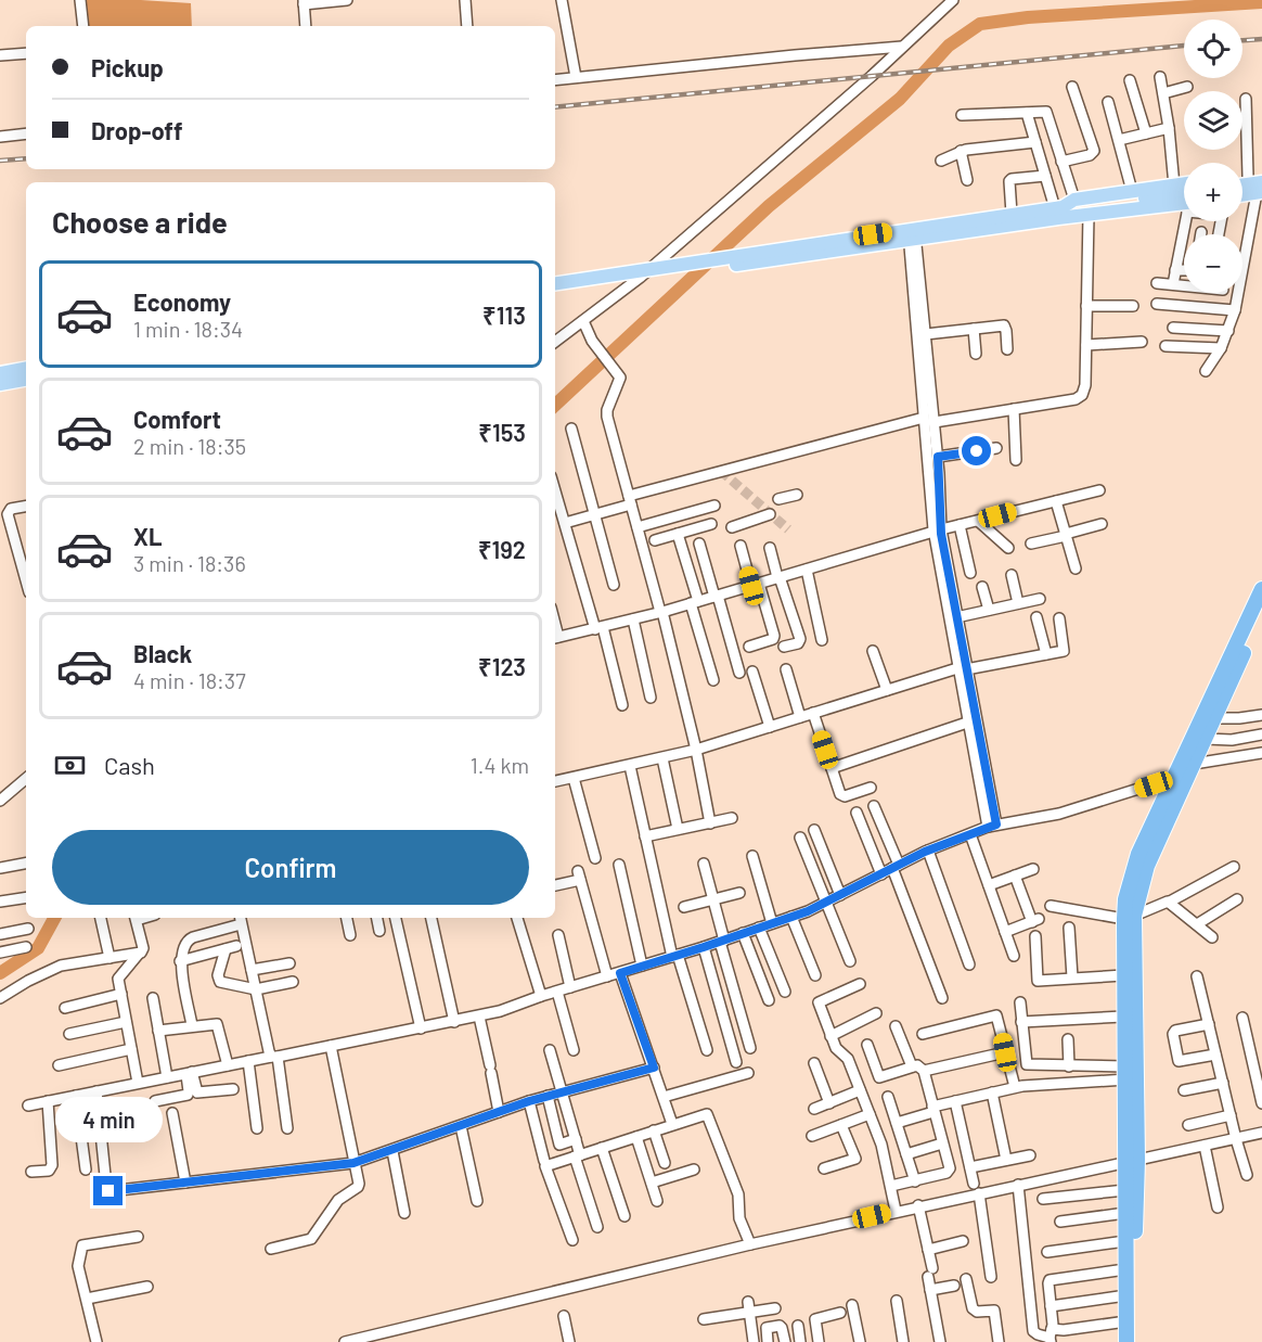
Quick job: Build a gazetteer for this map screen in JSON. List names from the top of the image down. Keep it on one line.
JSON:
{"page":{"map_buttons":["+","−"],"banner":["Pickup","Drop-off"],"heading":"Choose a ride","list":[{"name":"Economy","note":"1 min · 18:34","value":"₹113"},{"name":"Comfort","note":"2 min · 18:35","value":"₹153"},{"name":"XL","note":"3 min · 18:36","value":"₹192"},{"name":"Black","note":"4 min · 18:37","value":"₹123"}],"pay":["Cash","1.4 km"],"buttons":"Confirm","bubble":"4 min"}}
